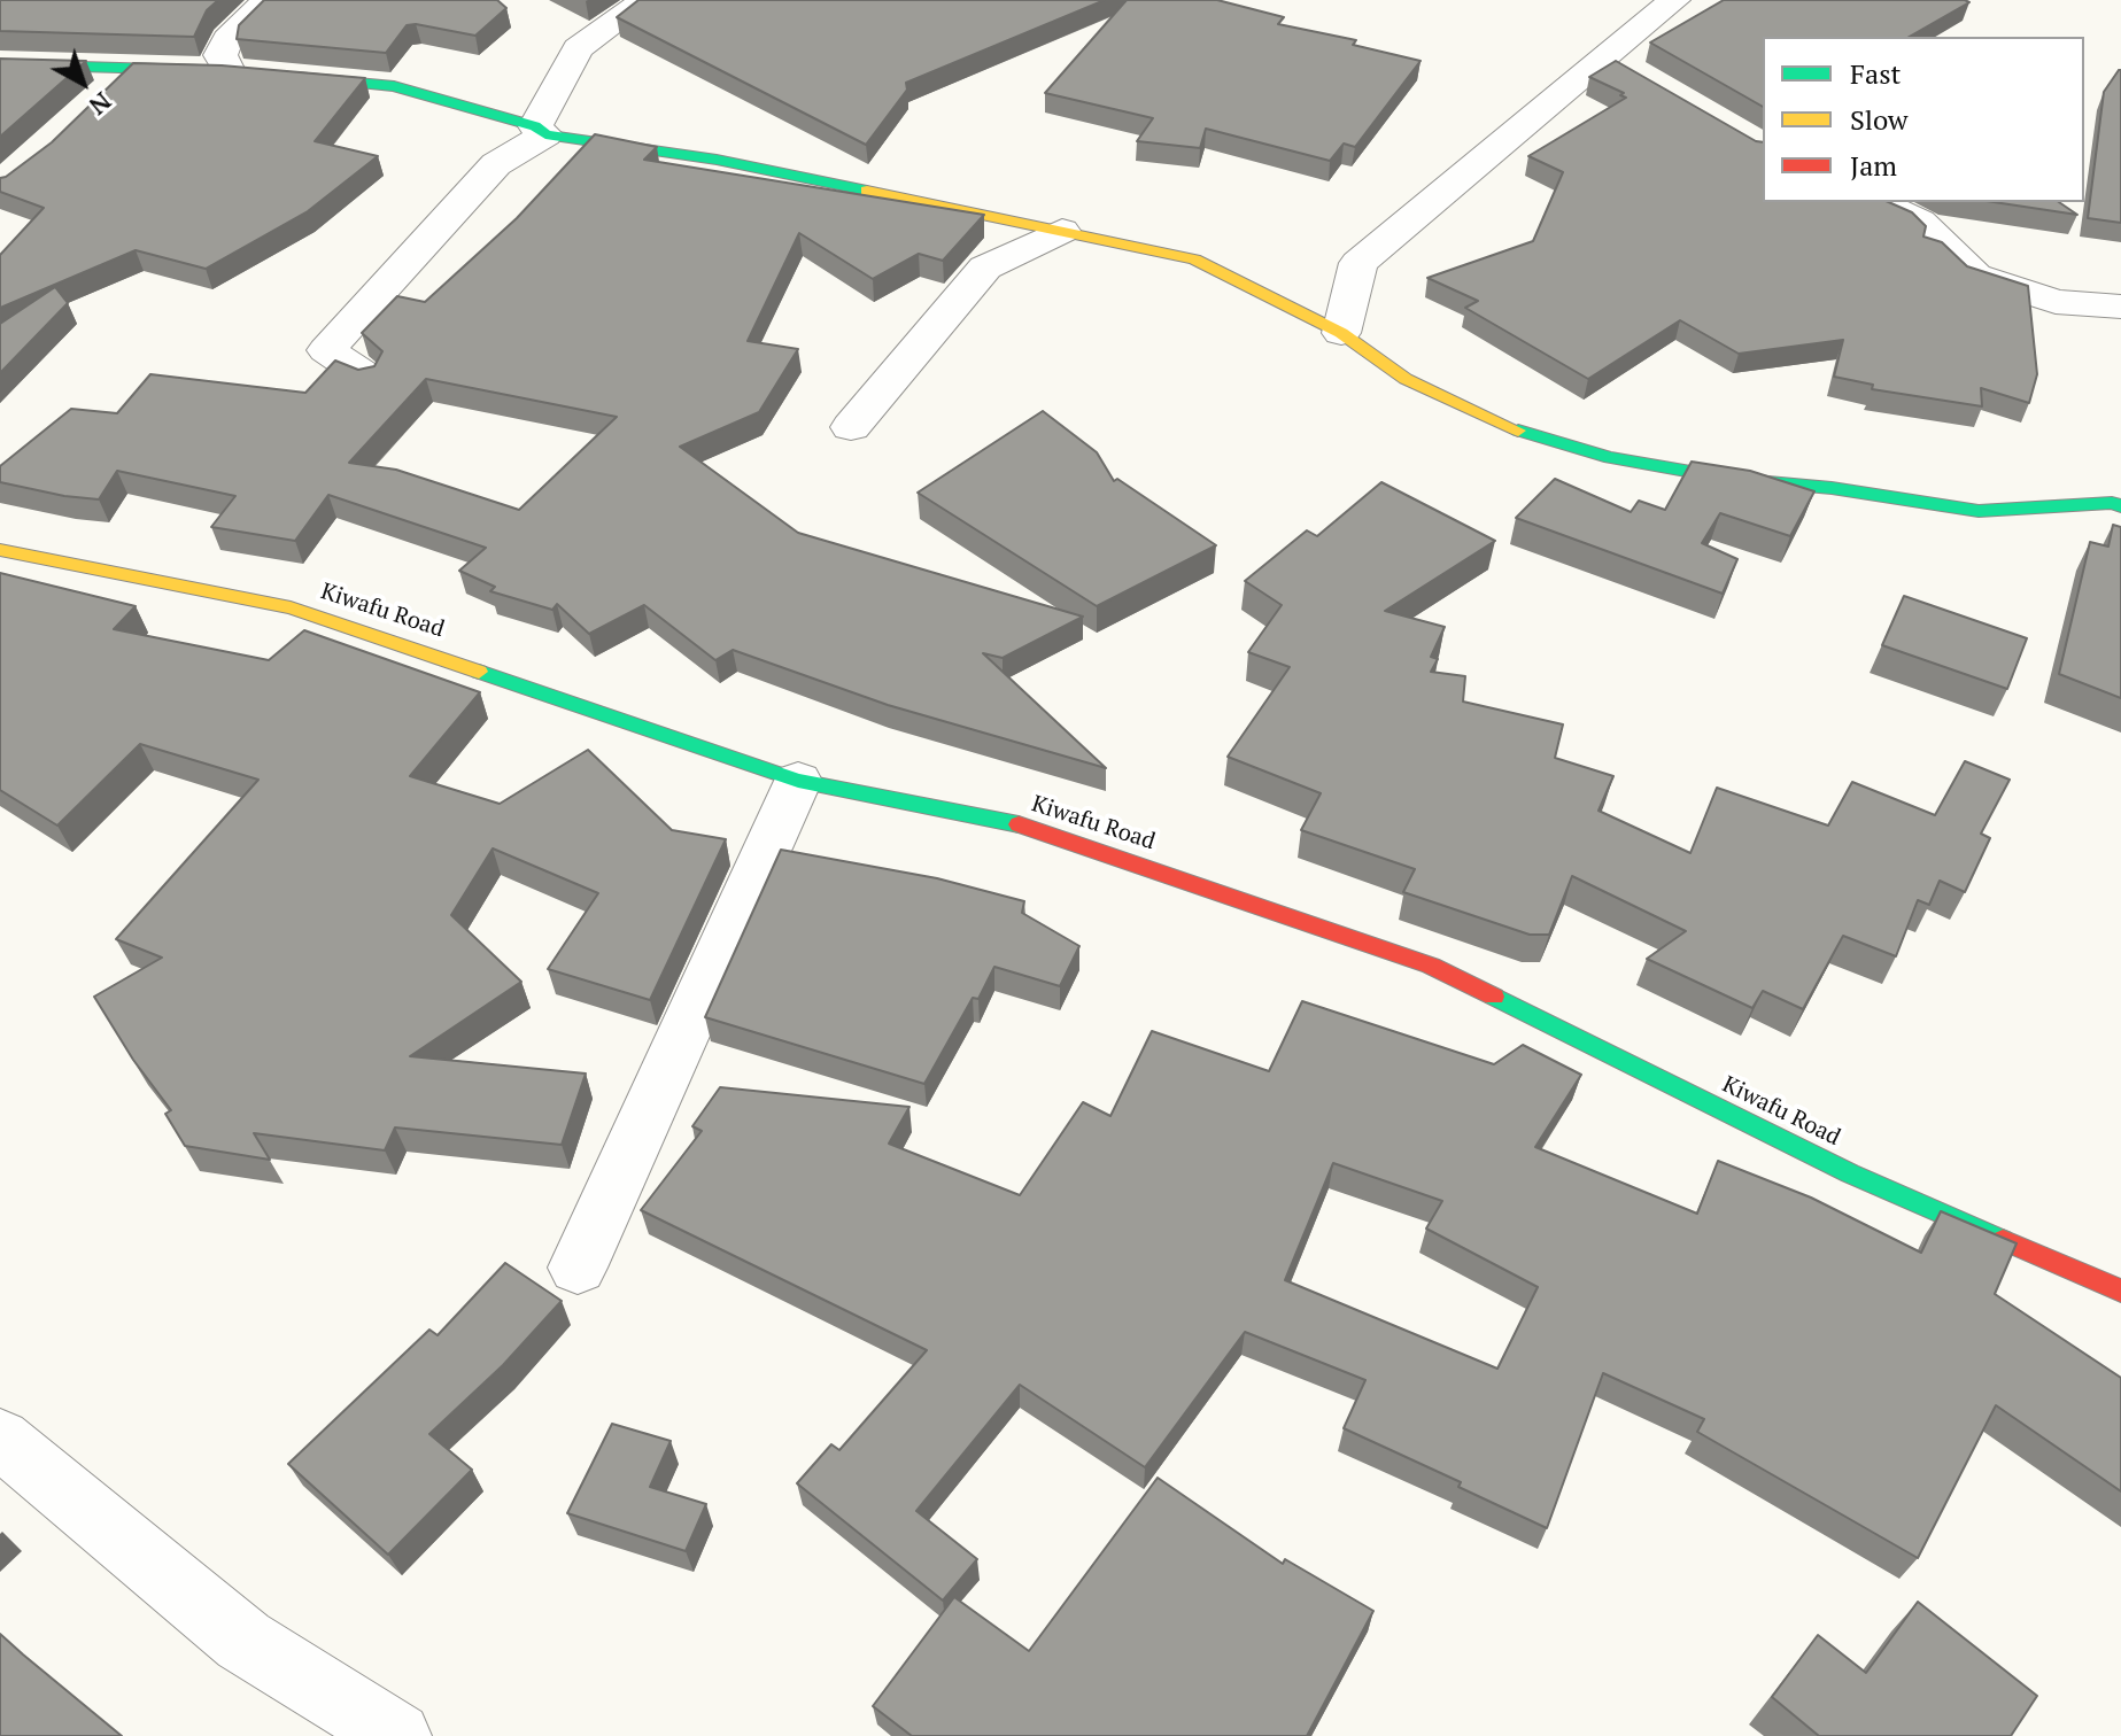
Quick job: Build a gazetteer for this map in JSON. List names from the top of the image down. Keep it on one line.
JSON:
{"streets":{"street":["Kiwafu Road"]},"legend":["Fast","Slow","Jam"],"north":"bottom right"}
